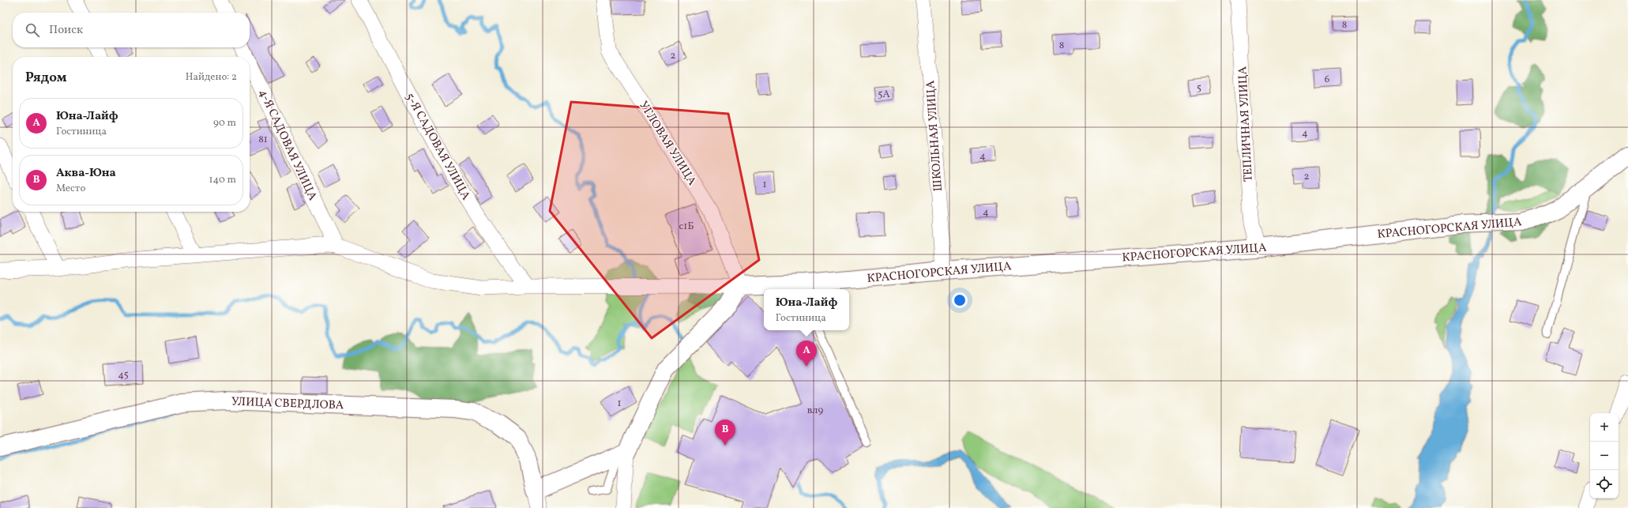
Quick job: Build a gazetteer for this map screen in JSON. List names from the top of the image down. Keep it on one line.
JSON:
{"streets":{"street":["ТЕПЛИЧНАЯ УЛИЦА","ШКОЛЬНАЯ УЛИЦА","УГЛОВАЯ УЛИЦА","4-Я САДОВАЯ УЛИЦА","5-Я САДОВАЯ УЛИЦА","КРАСНОГОРСКАЯ УЛИЦА","УЛИЦА СВЕРДЛОВА"]},"crossings":[["ТЕПЛИЧНАЯ УЛИЦА","КРАСНОГОРСКАЯ УЛИЦА"],["ШКОЛЬНАЯ УЛИЦА","КРАСНОГОРСКАЯ УЛИЦА"],["УГЛОВАЯ УЛИЦА","КРАСНОГОРСКАЯ УЛИЦА"]],"house_numbers":["8","8","2","6","5","5А","4","81","4","2","1","4","с1Б","45","1","вл9"],"page":{"search":"Поиск","heading":["Рядом","Найдено: 2"],"list":[{"mark":"A","name":"Юна-Лайф","note":"Гостиница","value":"90 m"},{"mark":"B","name":"Аква-Юна","note":"Место","value":"140 m"}],"popup":["Юна-Лайф","Гостиница"],"pins":["A","B"],"map_buttons":["+","−"]}}
